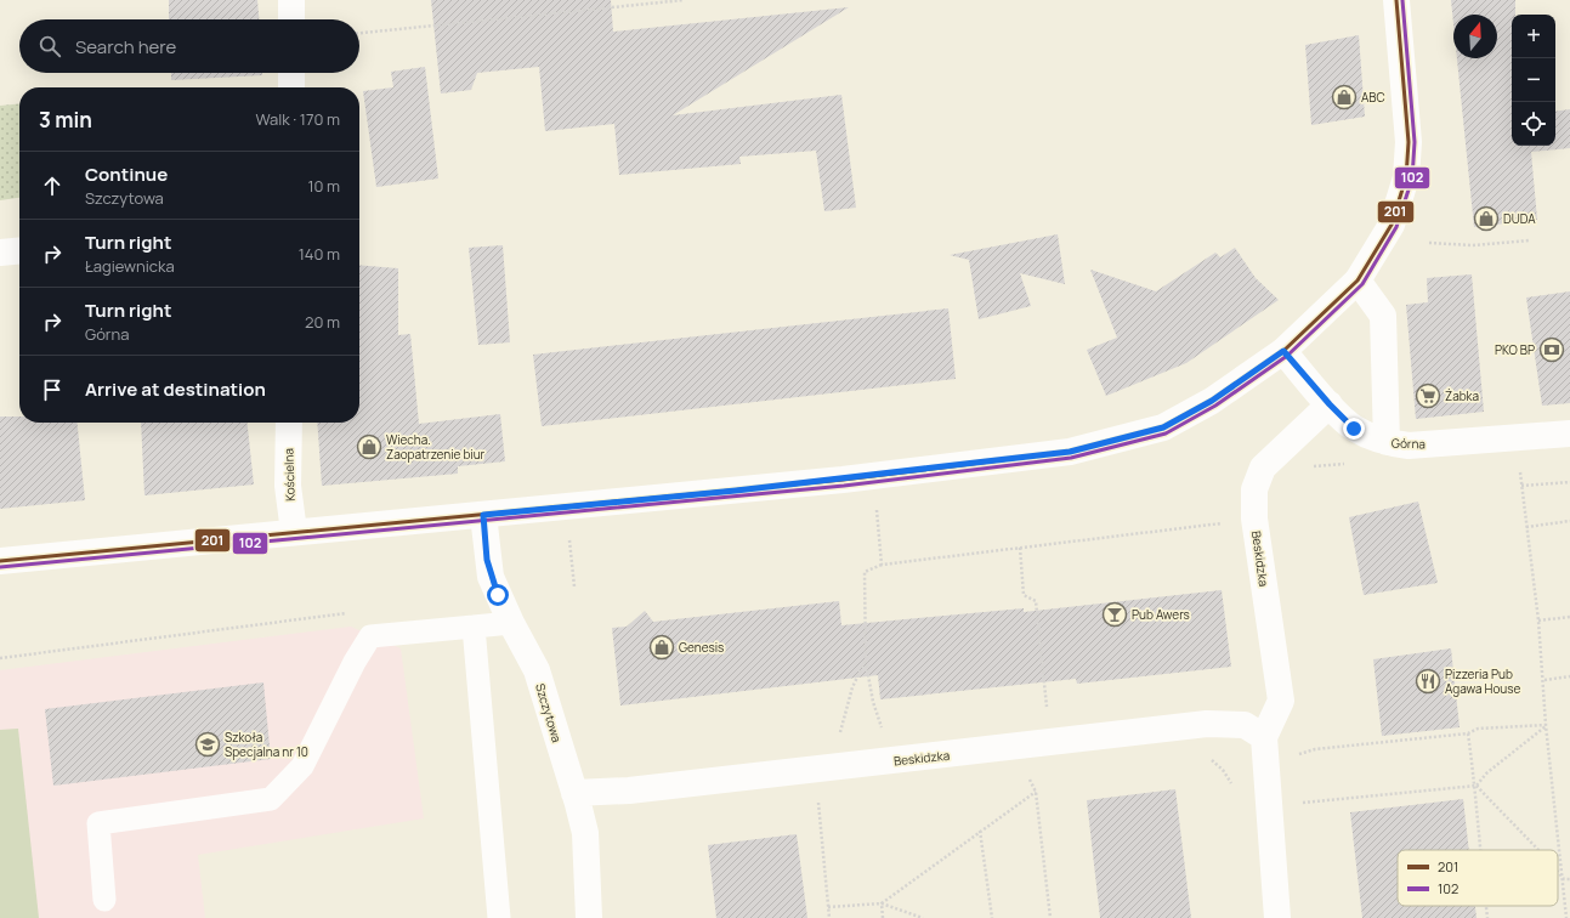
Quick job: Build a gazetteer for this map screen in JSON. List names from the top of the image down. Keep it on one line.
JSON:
{"streets":{"street":["Górna","Kościelna","Beskidzka","Szczytowa"]},"crossings":[["Górna","Beskidzka"],["Beskidzka","Szczytowa"]],"places":{"shop":["ABC","DUDA","Wiecha. Zaopatrzenie biur","Genesis"],"bank":["PKO BP"],"supermarket":["Żabka"],"bar":["Pub Awers"],"restaurant":["Pizzeria Pub Agawa House"],"school or university":["Szkoła Specjalna nr 10"]},"lines":["transit line 201","transit line 102"],"legend":["201","102"],"north":"top","page":{"map_buttons":["+","−"],"search":"Search here","heading":["3 min","Walk · 170 m"],"list":[["Continue","Szczytowa","10 m"],["Turn right","Łagiewnicka","140 m"],["Turn right","Górna","20 m"],"Arrive at destination"]}}
